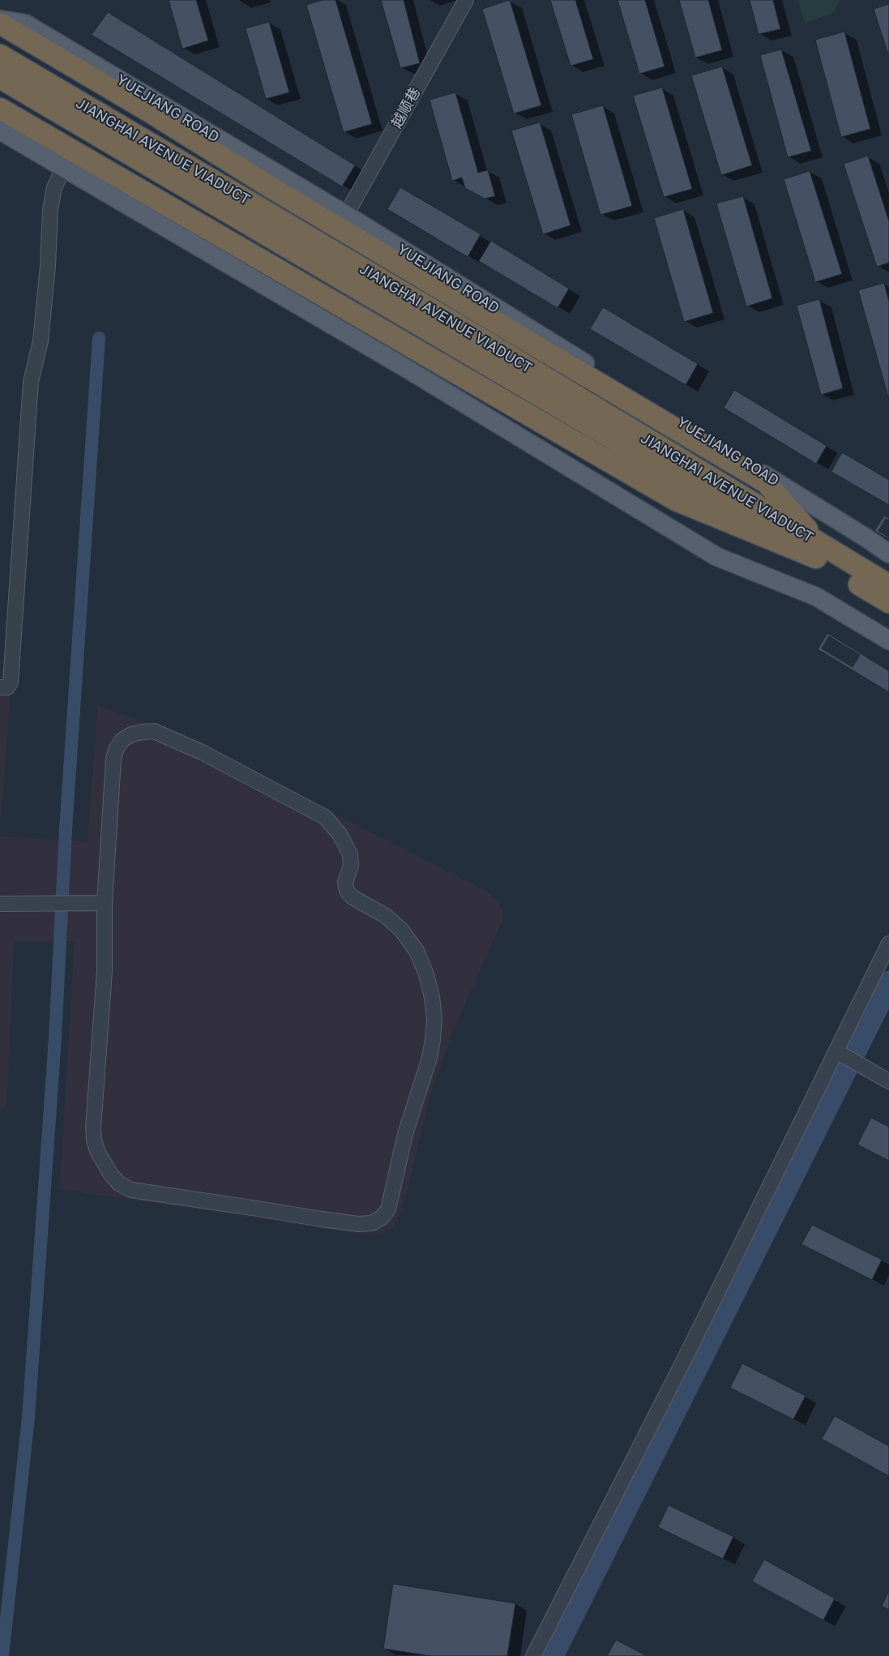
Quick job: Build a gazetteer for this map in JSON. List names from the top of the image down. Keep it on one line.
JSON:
{"streets":{"highway":["JIANGHAI AVENUE VIADUCT"],"main road":["YUEJIANG ROAD"],"street":["越顺巷"]},"crossings":[["越顺巷","YUEJIANG ROAD"]]}
